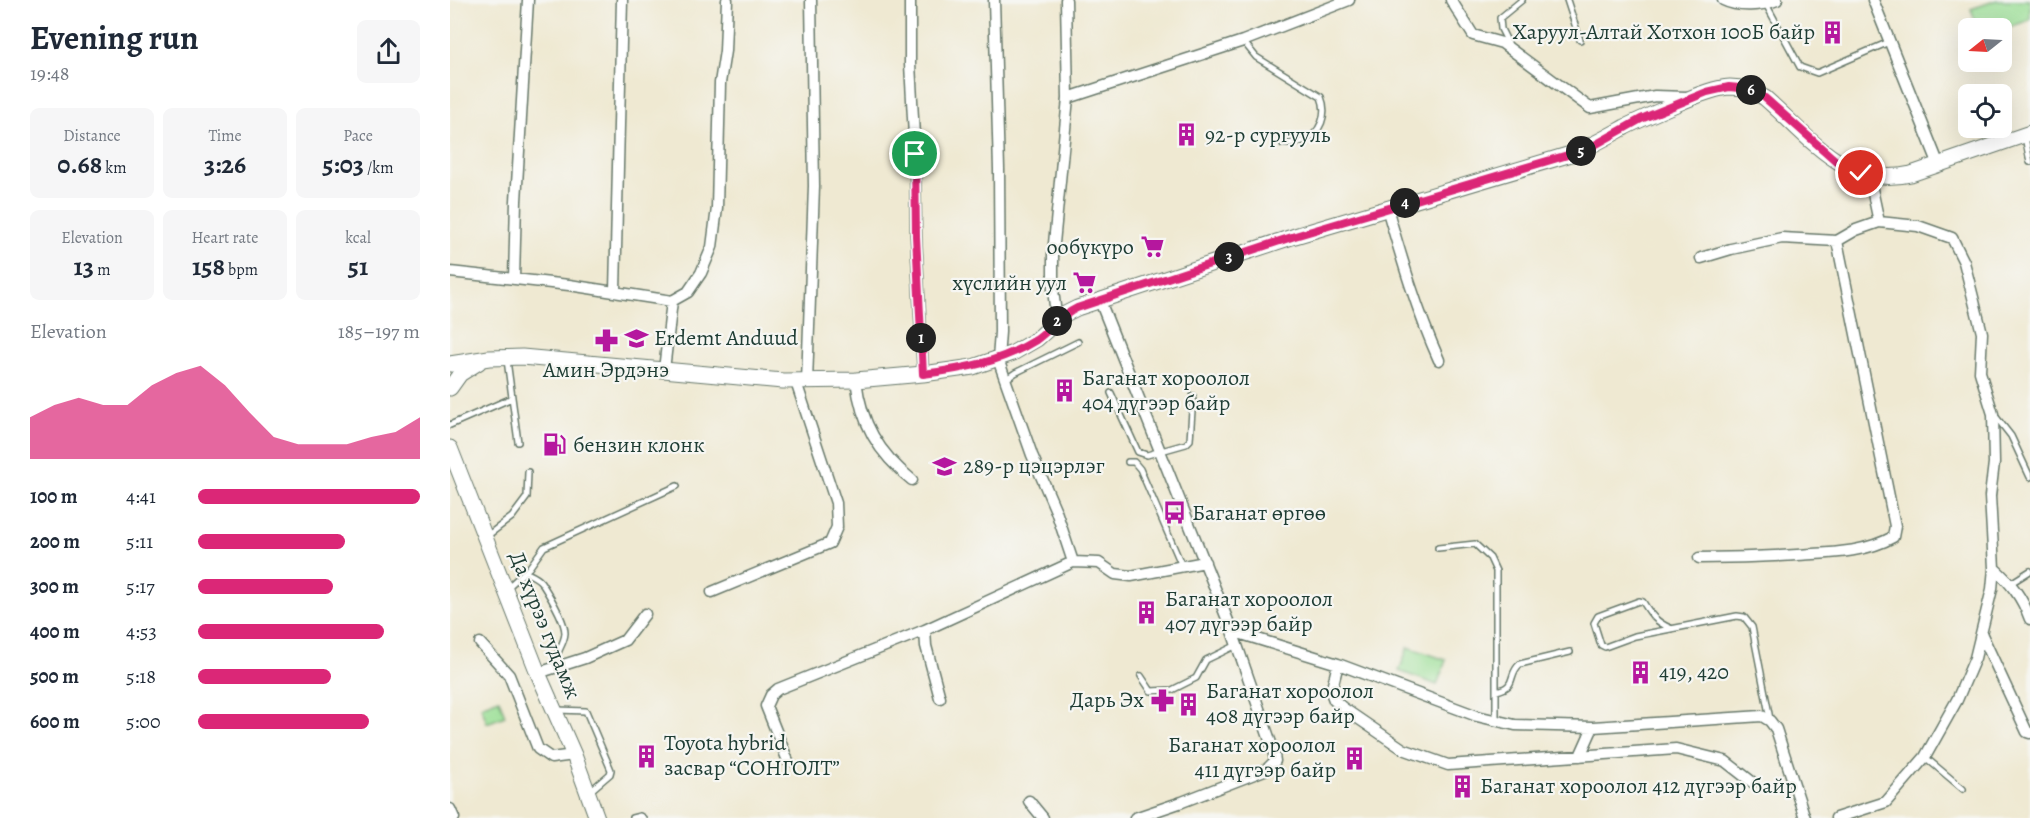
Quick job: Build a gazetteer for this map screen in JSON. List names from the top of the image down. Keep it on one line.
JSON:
{"streets":{"main road":["Да хүрээ гудамж"]},"places":{"building":["Харуул-Алтай Хотхон 100Б байр","92-р сургууль","Баганат хороолол 404 дүгээр байр","Баганат хороолол 407 дүгээр байр","419, 420","Баганат хороолол 408 дүгээр байр","Toyota hybrid засвар “СОНГОЛТ”","Баганат хороолол 411 дүгээр байр","Баганат хороолол 412 дүгээр байр"],"supermarket":["ообүкүро","хүслийн уул"],"school or university":["Erdemt Anduud","289-р цэцэрлэг"],"pharmacy":["Амин Эрдэнэ","Дарь Эх"],"fuel station":["бензин клонк"],"bus stop":["Баганат өргөө"]},"north":"left","page":{"heading":["Evening run","19:48"],"pins":["6","5","4","3","2","1"],"stats":[["Distance","0.68 km"],["Time","3:26"],["Pace","5:03 /km"],["Elevation","13 m"],["Heart rate","158 bpm"],["kcal","51"]],"chart":["Elevation","185–197 m"],"list":[{"name":"100 m","note":"4:41"},{"name":"200 m","note":"5:11"},{"name":"300 m","note":"5:17"},{"name":"400 m","note":"4:53"},{"name":"500 m","note":"5:18"},{"name":"600 m","note":"5:00"}]}}
